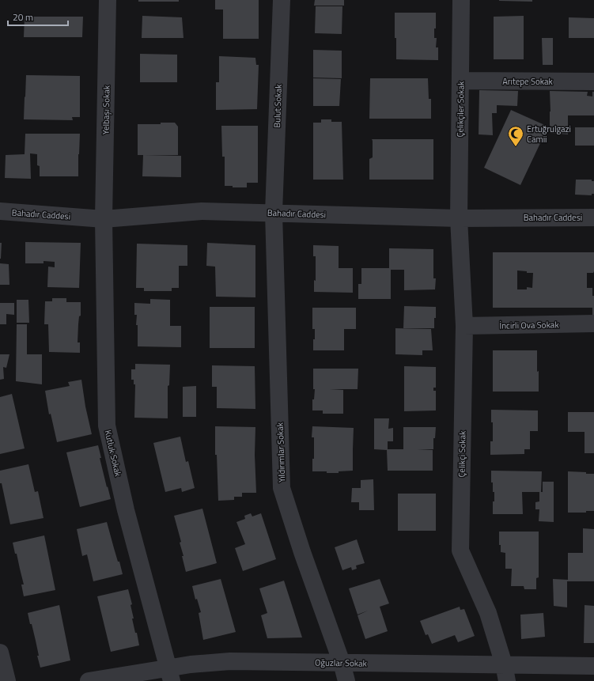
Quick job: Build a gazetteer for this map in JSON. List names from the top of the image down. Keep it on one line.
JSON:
{"streets":{"street":["Arıtepe Sokak","Bulut Sokak","Çelikçiler Sokak","Yelbaşı Sokak","Bahadır Caddesi","İncirli Ova Sokak","Yıldırımlar Sokak","Kutluk Sokak","Çelikçi Sokak","Oğuzlar Sokak"]},"crossings":[["Arıtepe Sokak","Çelikçiler Sokak"],["Bulut Sokak","Bahadır Caddesi"],["Bulut Sokak","Yıldırımlar Sokak"],["Çelikçiler Sokak","Bahadır Caddesi"],["Çelikçiler Sokak","Çelikçi Sokak"],["Yelbaşı Sokak","Bahadır Caddesi"],["Yelbaşı Sokak","Kutluk Sokak"],["Bahadır Caddesi","Yıldırımlar Sokak"],["Bahadır Caddesi","Kutluk Sokak"],["Bahadır Caddesi","Çelikçi Sokak"],["İncirli Ova Sokak","Çelikçi Sokak"],["Yıldırımlar Sokak","Oğuzlar Sokak"],["Kutluk Sokak","Oğuzlar Sokak"],["Çelikçi Sokak","Oğuzlar Sokak"]],"places":{"mosque":["Ertuğrulgazi Camii"]},"scale_bar":"20 m"}
